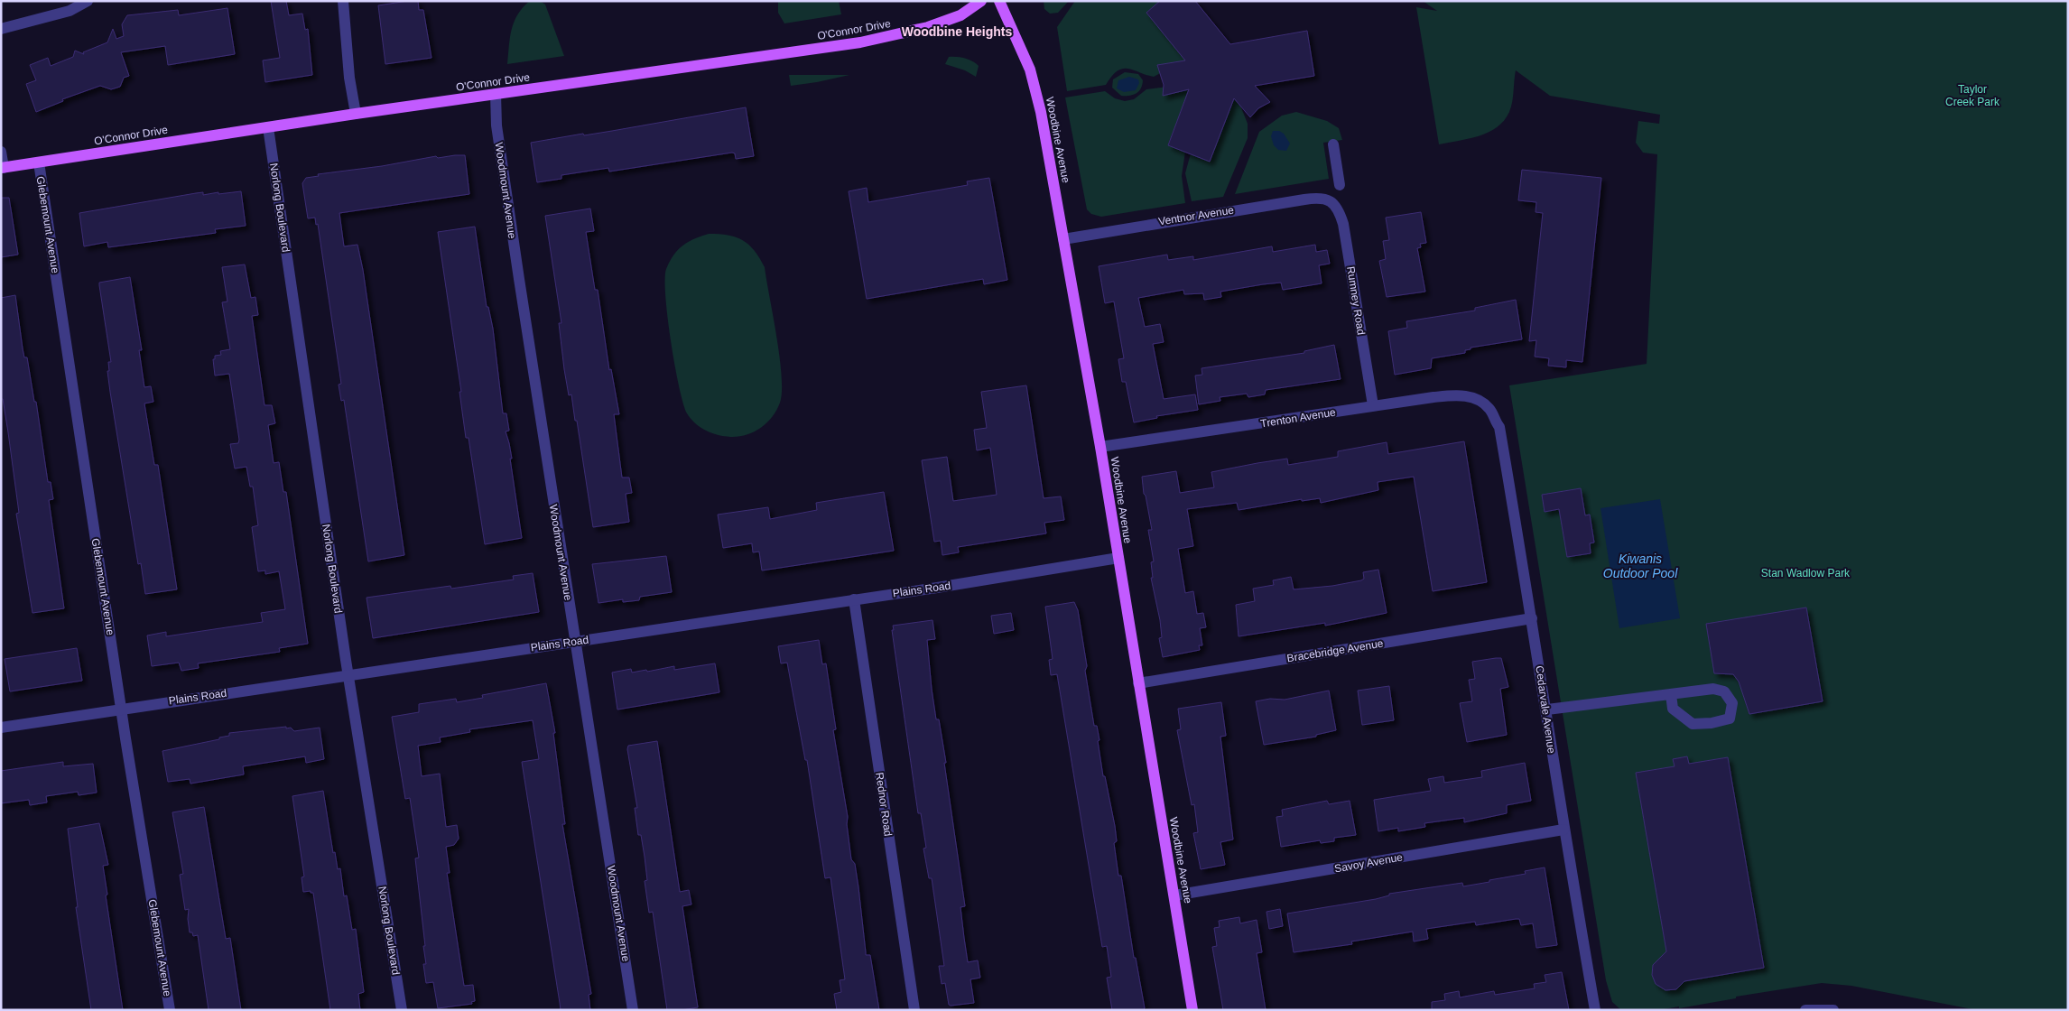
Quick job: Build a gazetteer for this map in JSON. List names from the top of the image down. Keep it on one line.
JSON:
{"streets":{"main road":["O'Connor Drive","Woodbine Avenue"],"street":["Woodmount Avenue","Norlong Boulevard","Ventnor Avenue","Glebemount Avenue","Rumney Road","Trenton Avenue","Plains Road","Bracebridge Avenue","Cedarvale Avenue","Rednor Road","Savoy Avenue"]},"crossings":[["O'Connor Drive","Woodmount Avenue"],["O'Connor Drive","Norlong Boulevard"],["O'Connor Drive","Glebemount Avenue"],["Woodbine Avenue","Ventnor Avenue"],["Woodbine Avenue","Trenton Avenue"],["Woodbine Avenue","Plains Road"],["Woodbine Avenue","Bracebridge Avenue"],["Woodbine Avenue","Savoy Avenue"],["Woodmount Avenue","Plains Road"],["Norlong Boulevard","Plains Road"],["Ventnor Avenue","Rumney Road"],["Glebemount Avenue","Plains Road"],["Rumney Road","Trenton Avenue"],["Trenton Avenue","Cedarvale Avenue"],["Plains Road","Rednor Road"],["Bracebridge Avenue","Cedarvale Avenue"],["Cedarvale Avenue","Savoy Avenue"]],"districts":["Woodbine Heights"],"water":["Kiwanis Outdoor Pool"],"parks":["Taylor Creek Park","Stan Wadlow Park"]}
